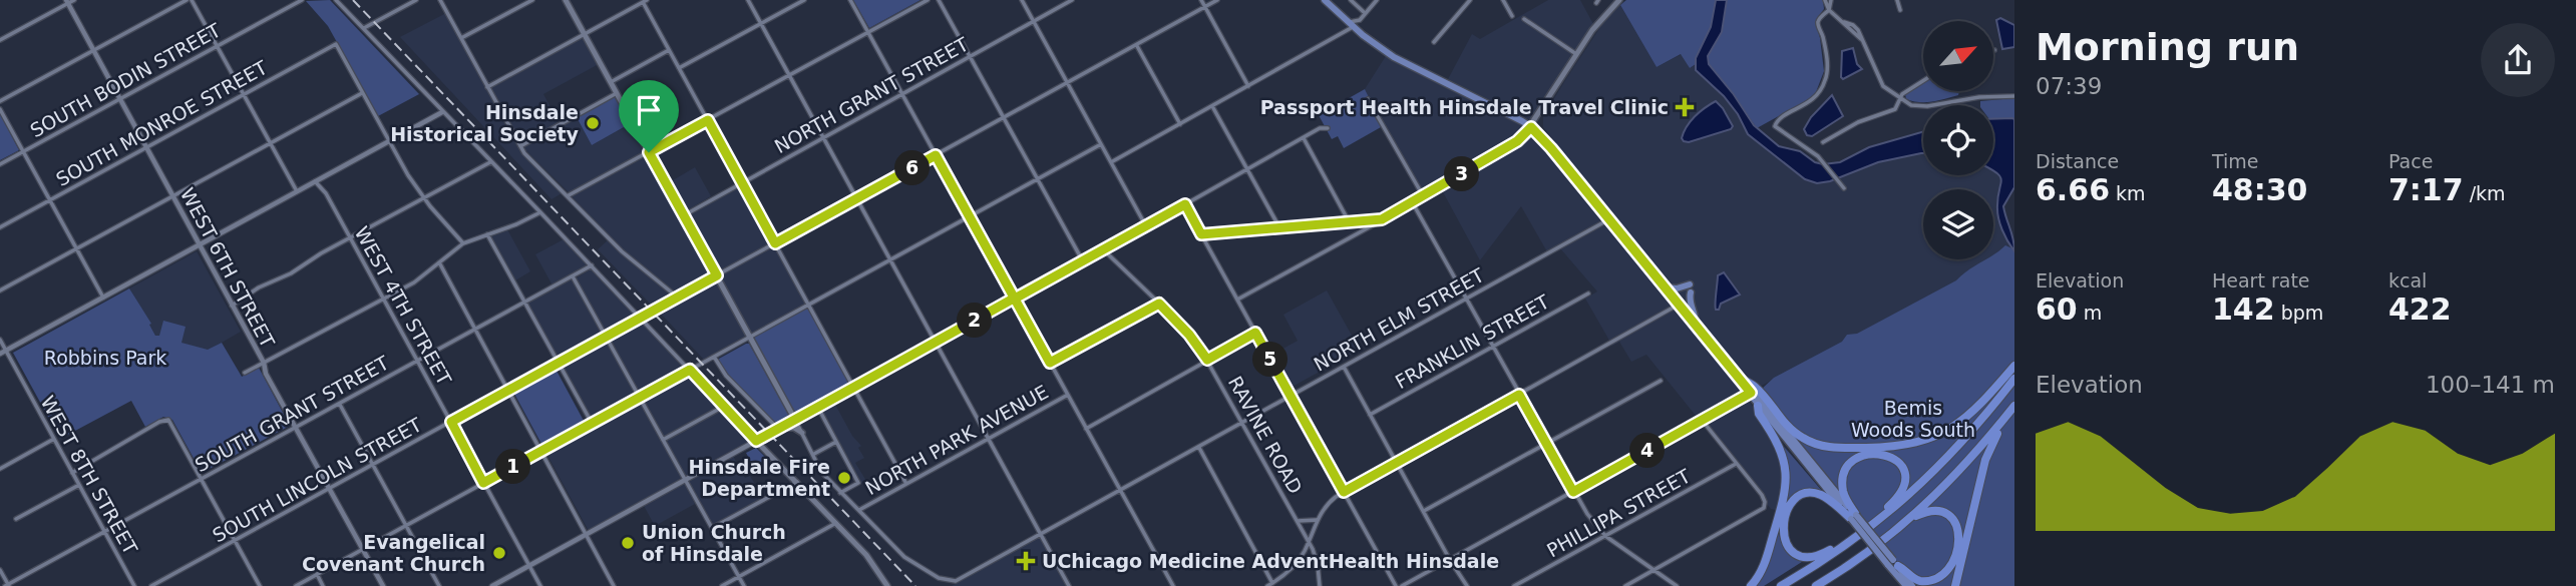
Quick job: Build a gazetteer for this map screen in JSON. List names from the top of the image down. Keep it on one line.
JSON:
{"streets":{"street":["SOUTH BODIN STREET","NORTH GRANT STREET","SOUTH MONROE STREET","WEST 6TH STREET","WEST 4TH STREET","NORTH ELM STREET","FRANKLIN STREET","SOUTH GRANT STREET","RAVINE ROAD","NORTH PARK AVENUE","WEST 8TH STREET","SOUTH LINCOLN STREET","PHILLIPA STREET"]},"crossings":[["SOUTH BODIN STREET","WEST 6TH STREET"],["SOUTH MONROE STREET","WEST 6TH STREET"],["WEST 6TH STREET","SOUTH GRANT STREET"],["WEST 6TH STREET","SOUTH LINCOLN STREET"],["WEST 4TH STREET","SOUTH GRANT STREET"],["WEST 4TH STREET","SOUTH LINCOLN STREET"],["NORTH ELM STREET","RAVINE ROAD"],["NORTH ELM STREET","NORTH PARK AVENUE"],["SOUTH GRANT STREET","WEST 8TH STREET"]],"parks":["Robbins Park","Bemis Woods South"],"places":{"health":["Passport Health Hinsdale Travel Clinic","UChicago Medicine AdventHealth Hinsdale"],"other":["Hinsdale Historical Society","Hinsdale Fire Department","Union Church of Hinsdale","Evangelical Covenant Church"]},"north":"top right","page":{"heading":["Morning run","07:39"],"stats":[["Distance","6.66 km"],["Time","48:30"],["Pace","7:17 /km"],["Elevation","60 m"],["Heart rate","142 bpm"],["kcal","422"]],"pins":["6","3","2","5","4","1"],"chart":["Elevation","100–141 m"]}}
